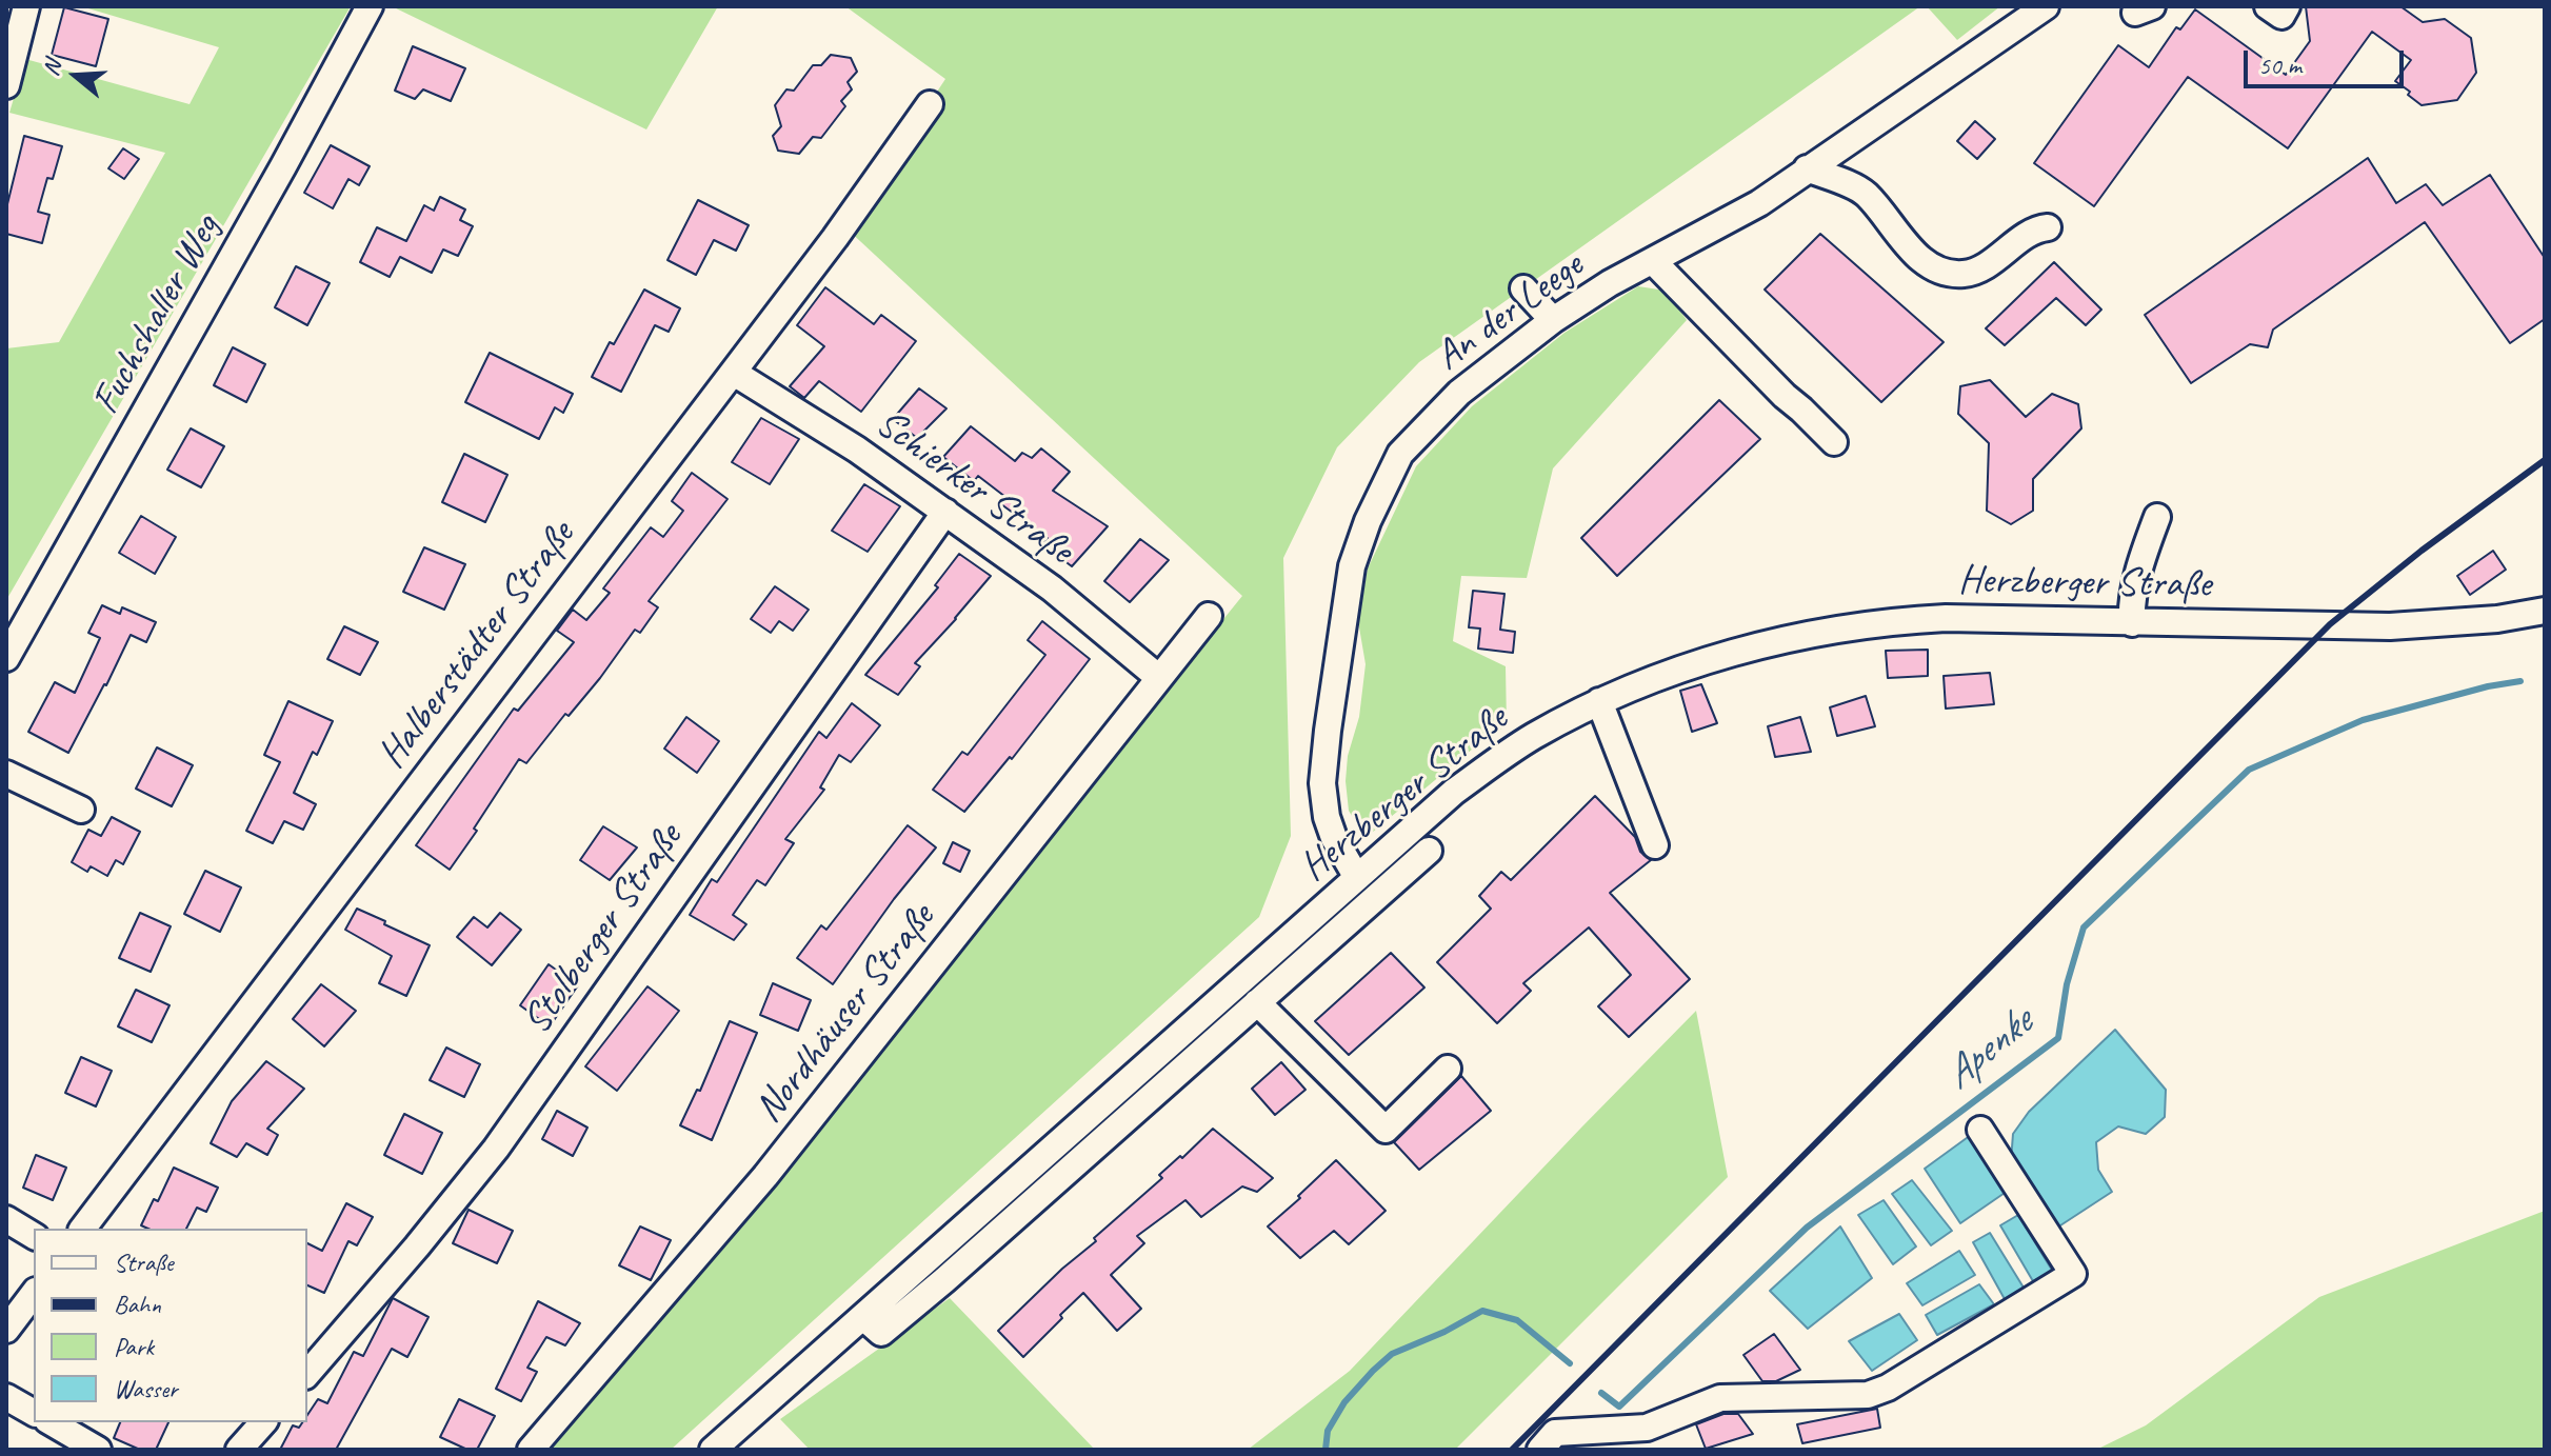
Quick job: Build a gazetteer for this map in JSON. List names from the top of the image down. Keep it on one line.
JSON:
{"streets":{"street":["An der Leege","Fuchshaller Weg","Schierker Straße","Herzberger Straße","Halberstädter Straße","Stolberger Straße","Nordhäuser Straße"]},"crossings":[["An der Leege","Herzberger Straße"],["Schierker Straße","Halberstädter Straße"],["Schierker Straße","Stolberger Straße"],["Schierker Straße","Nordhäuser Straße"]],"water":["Apenke"],"legend":["Straße","Bahn","Park","Wasser"],"scale_bar":"50 m","north":"left"}
